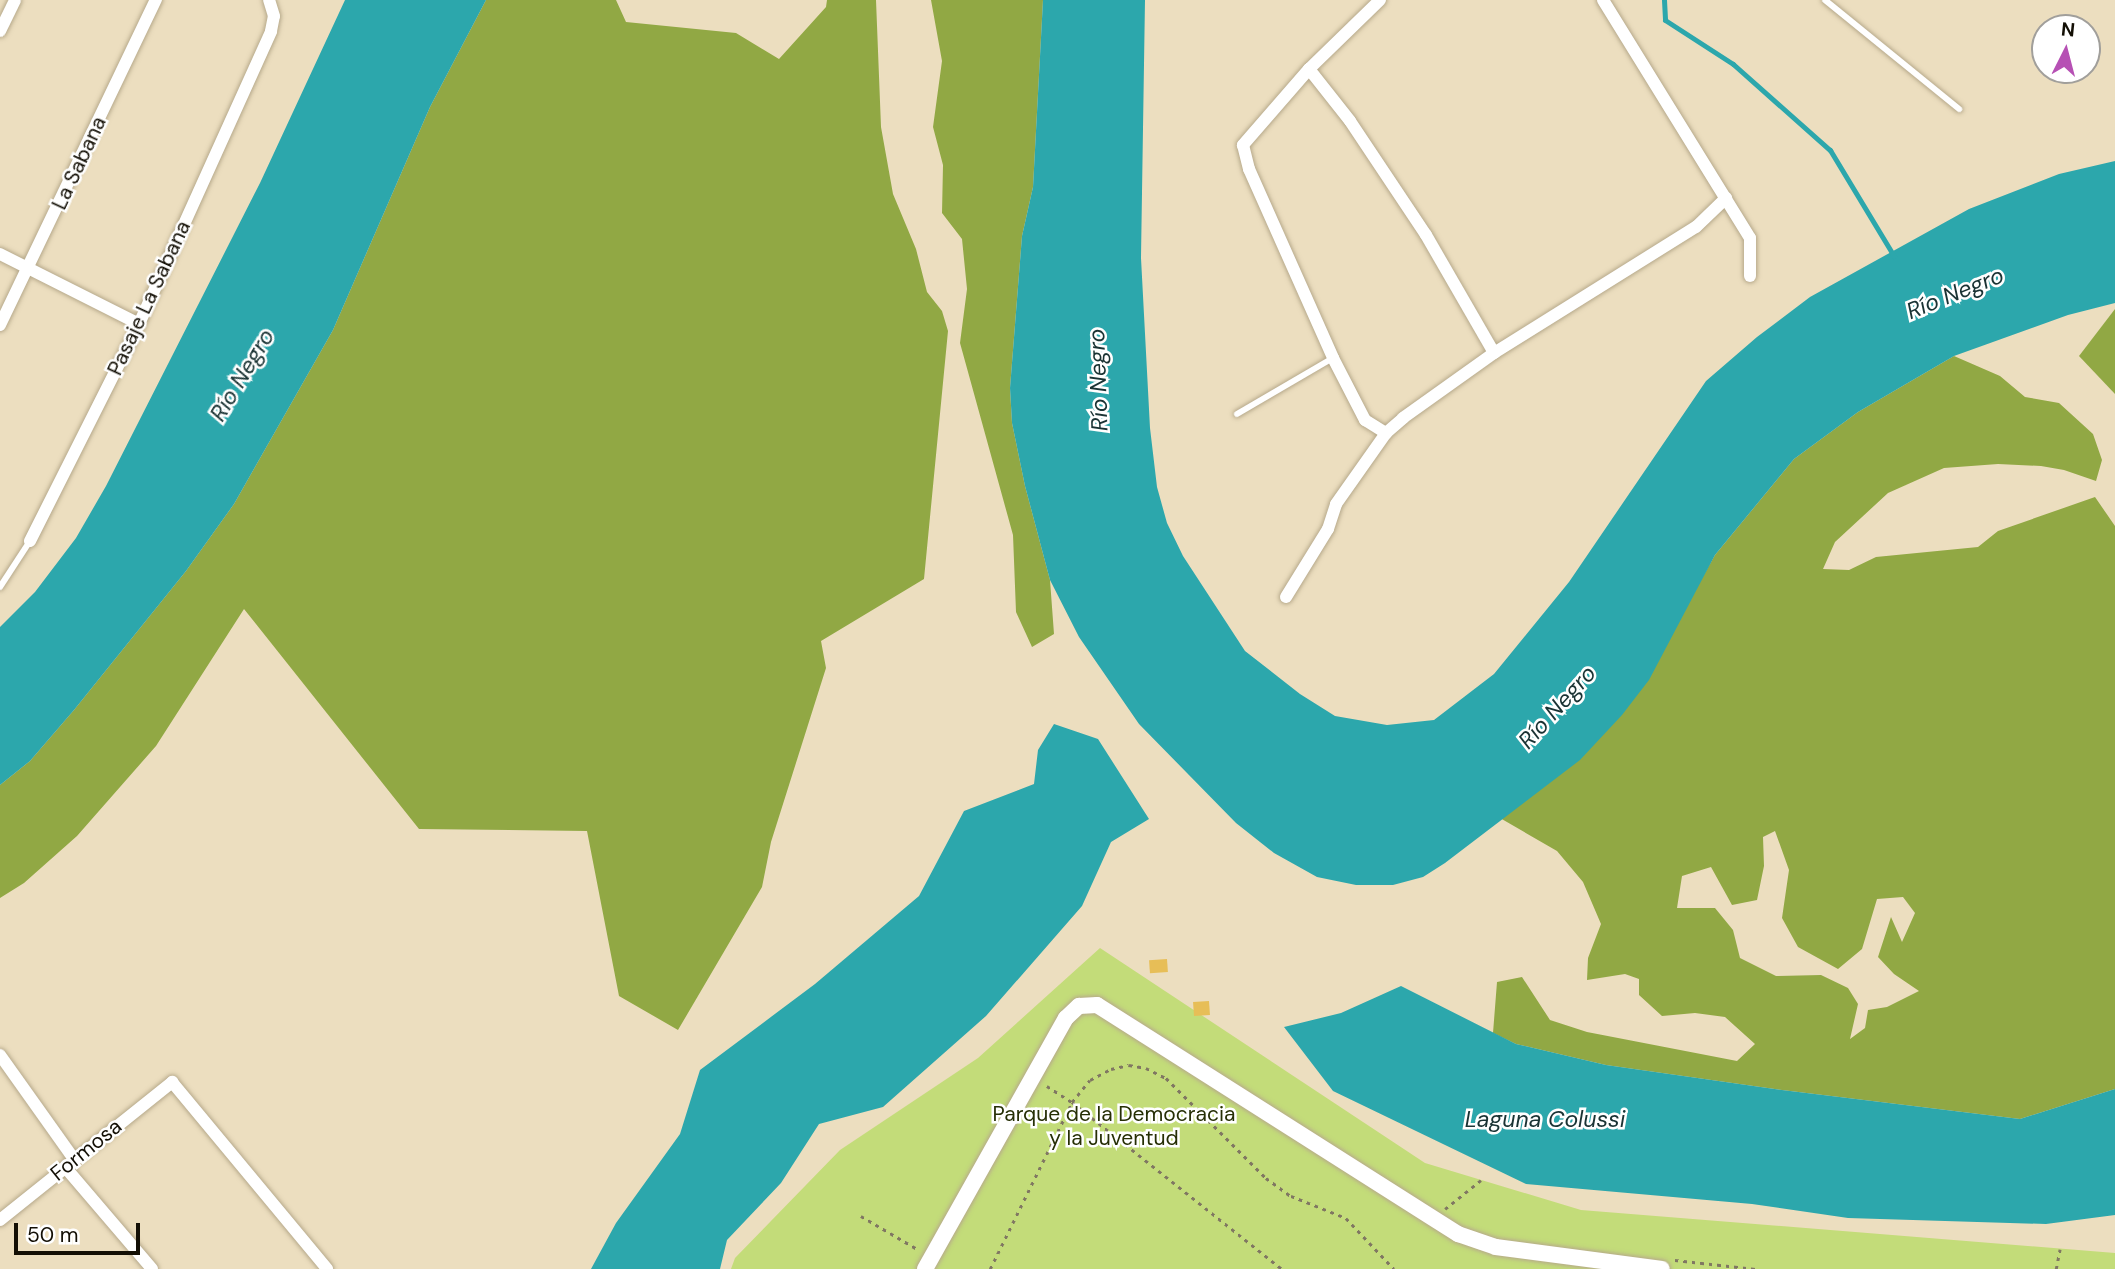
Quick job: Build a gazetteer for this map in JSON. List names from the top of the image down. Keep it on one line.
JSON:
{"streets":{"street":["La Sabana","Pasaje La Sabana","Formosa"]},"water":["Río Negro","Laguna Colussi"],"parks":["Parque de la Democracia y la Juventud"],"scale_bar":"50 m","north":"top"}
